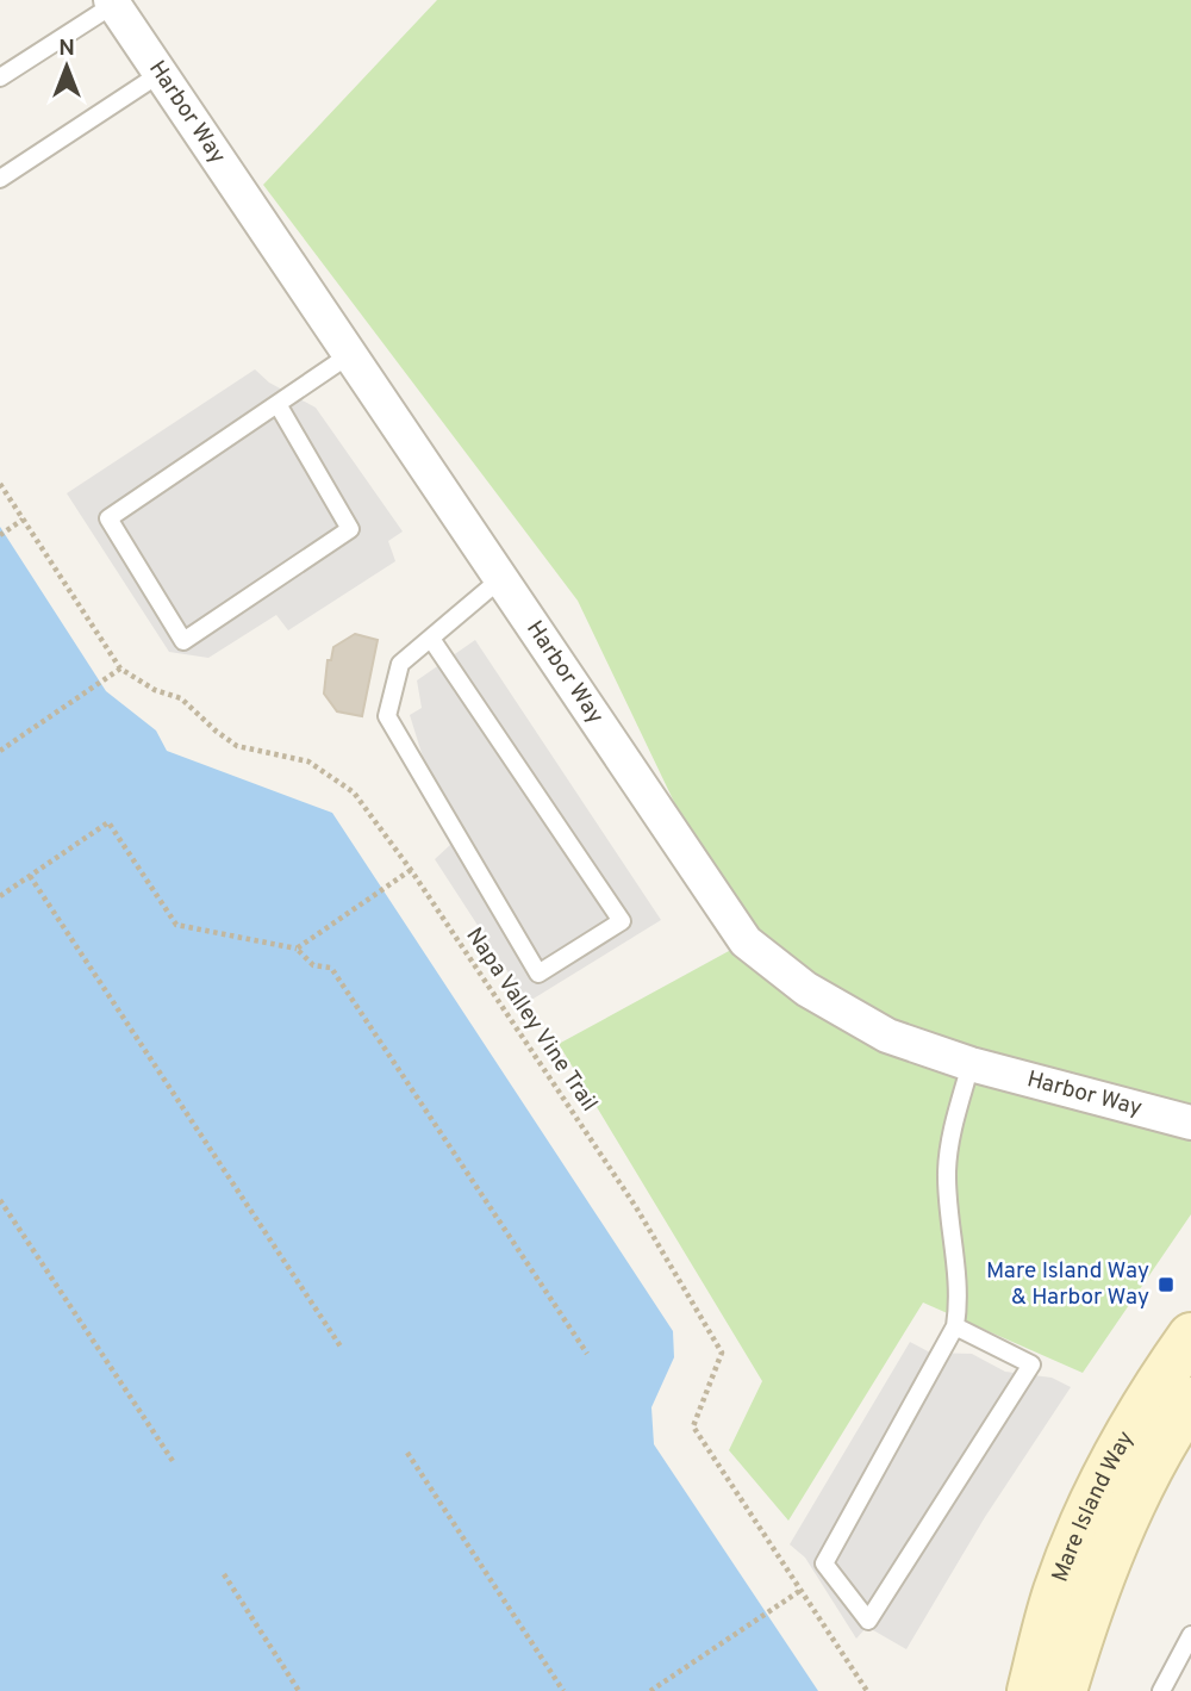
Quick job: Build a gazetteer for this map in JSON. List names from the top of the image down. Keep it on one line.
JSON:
{"streets":{"main road":["Mare Island Way"],"street":["Harbor Way"],"path":["Napa Valley Vine Trail"]},"places":{"transit":["Mare Island Way & Harbor Way"]},"north":"top"}
